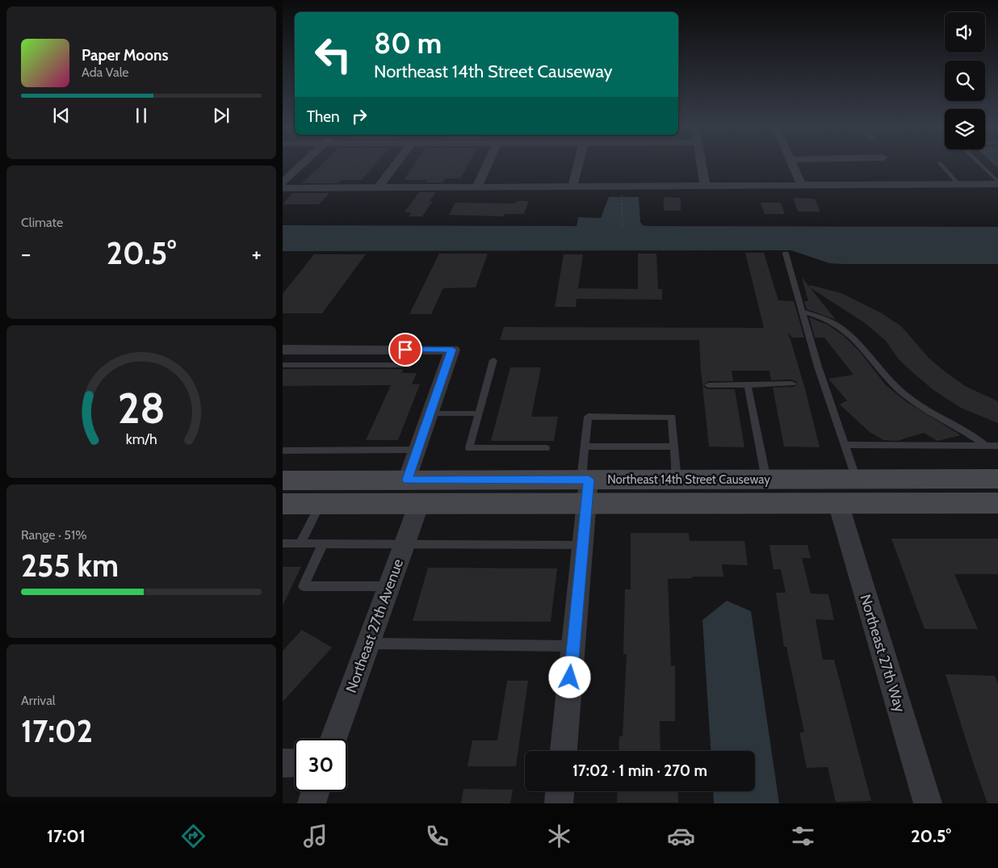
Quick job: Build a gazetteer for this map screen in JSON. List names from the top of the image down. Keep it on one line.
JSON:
{"streets":{"main road":["Northeast 14th Street Causeway"],"street":["Northeast 27th Avenue","Northeast 27th Way"]},"crossings":[["Northeast 14th Street Causeway","Northeast 27th Avenue"],["Northeast 14th Street Causeway","Northeast 27th Way"]],"page":{"turn":["80 m","Northeast 14th Street Causeway"],"song":["Paper Moons","Ada Vale"],"then":"Then","tile":["Climate",["Range · 51%","255 km"],["Arrival","17:02"]],"heat":["−","20.5°","+"],"limit":"30","trip":"17:02 · 1 min · 270 m","tabs":["17:01","20.5°"],"gauge":["28","km/h"]}}
